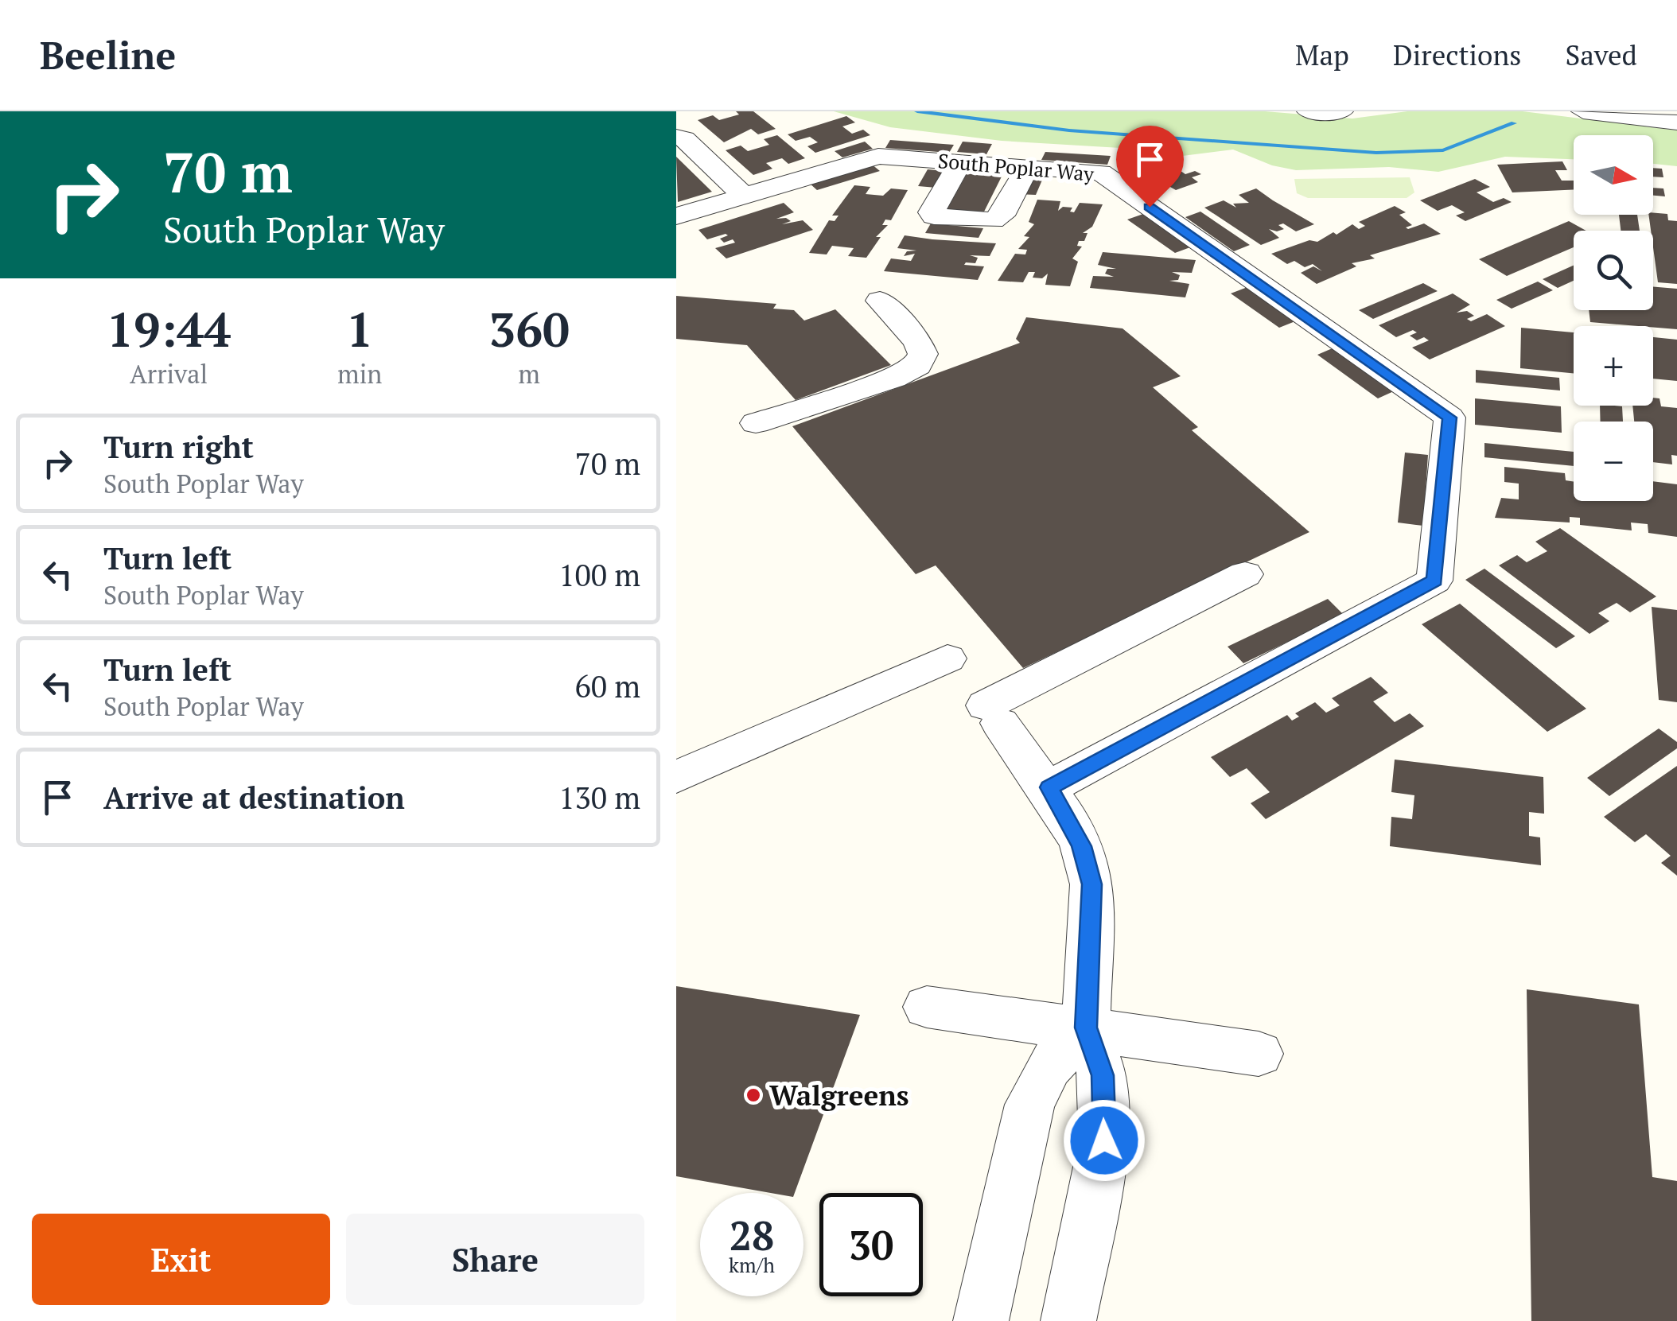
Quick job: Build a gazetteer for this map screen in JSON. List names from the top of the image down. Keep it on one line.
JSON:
{"streets":{"street":["South Poplar Way"]},"places":["Walgreens"],"north":"right","page":{"header":"Beeline","nav":["Map","Directions","Saved"],"turn":["70 m","South Poplar Way"],"map_buttons":["+","−"],"eta":["19:44","Arrival","1","min","360","m"],"list":[{"name":"Turn right","note":"South Poplar Way","value":"70 m"},{"name":"Turn left","note":"South Poplar Way","value":"100 m"},{"name":"Turn left","note":"South Poplar Way","value":"60 m"},{"name":"Arrive at destination","value":"130 m"}],"speed":"28 km/h","limit":"30","buttons":["Exit","Share"]}}
